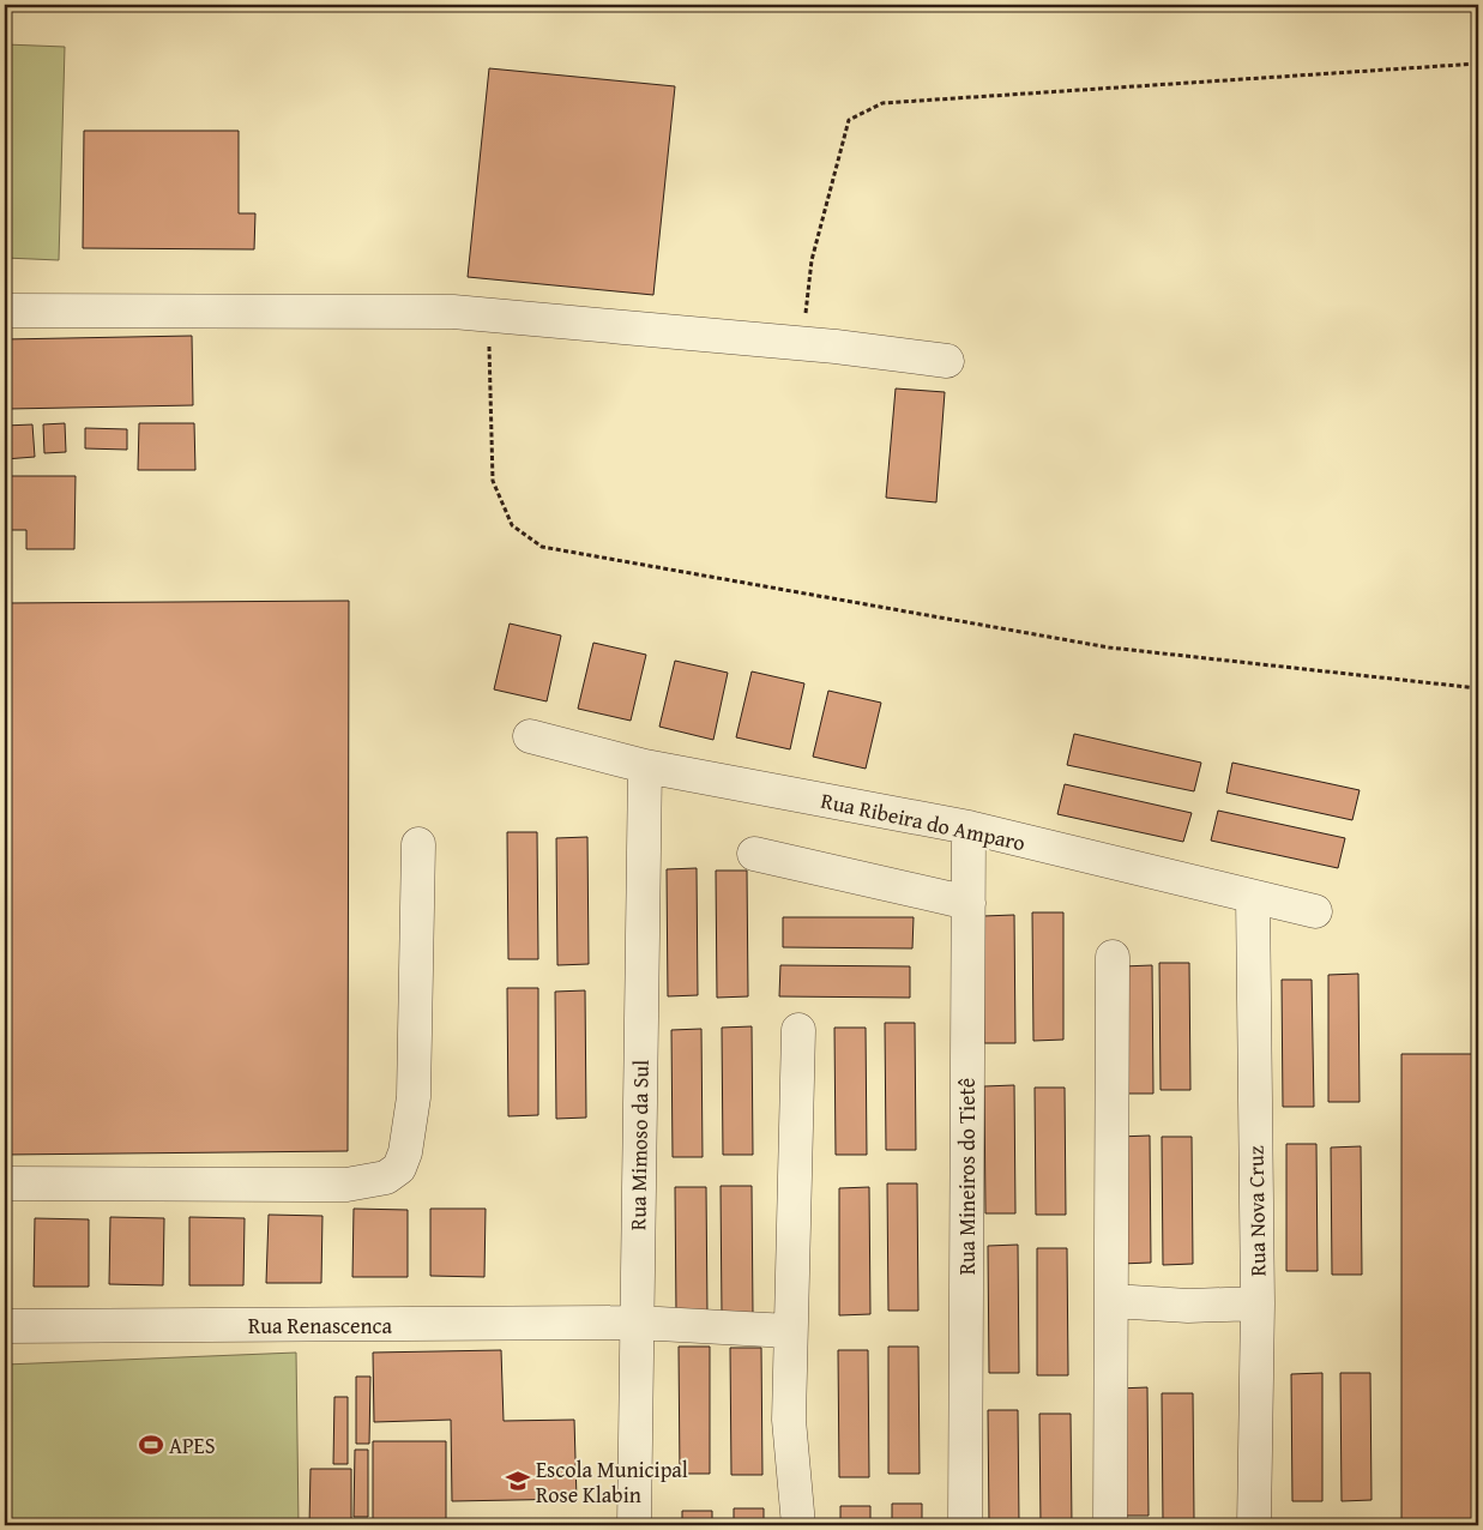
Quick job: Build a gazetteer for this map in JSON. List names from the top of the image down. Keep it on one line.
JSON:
{"streets":{"street":["Rua Ribeira do Amparo","Rua Mimoso da Sul","Rua Mineiros do Tietê","Rua Nova Cruz","Rua Renascenca"]},"crossings":[["Rua Ribeira do Amparo","Rua Mimoso da Sul"],["Rua Ribeira do Amparo","Rua Mineiros do Tietê"],["Rua Ribeira do Amparo","Rua Nova Cruz"],["Rua Mimoso da Sul","Rua Renascenca"]],"places":{"sports":["APES"],"school or university":["Escola Municipal Rose Klabin"]}}
